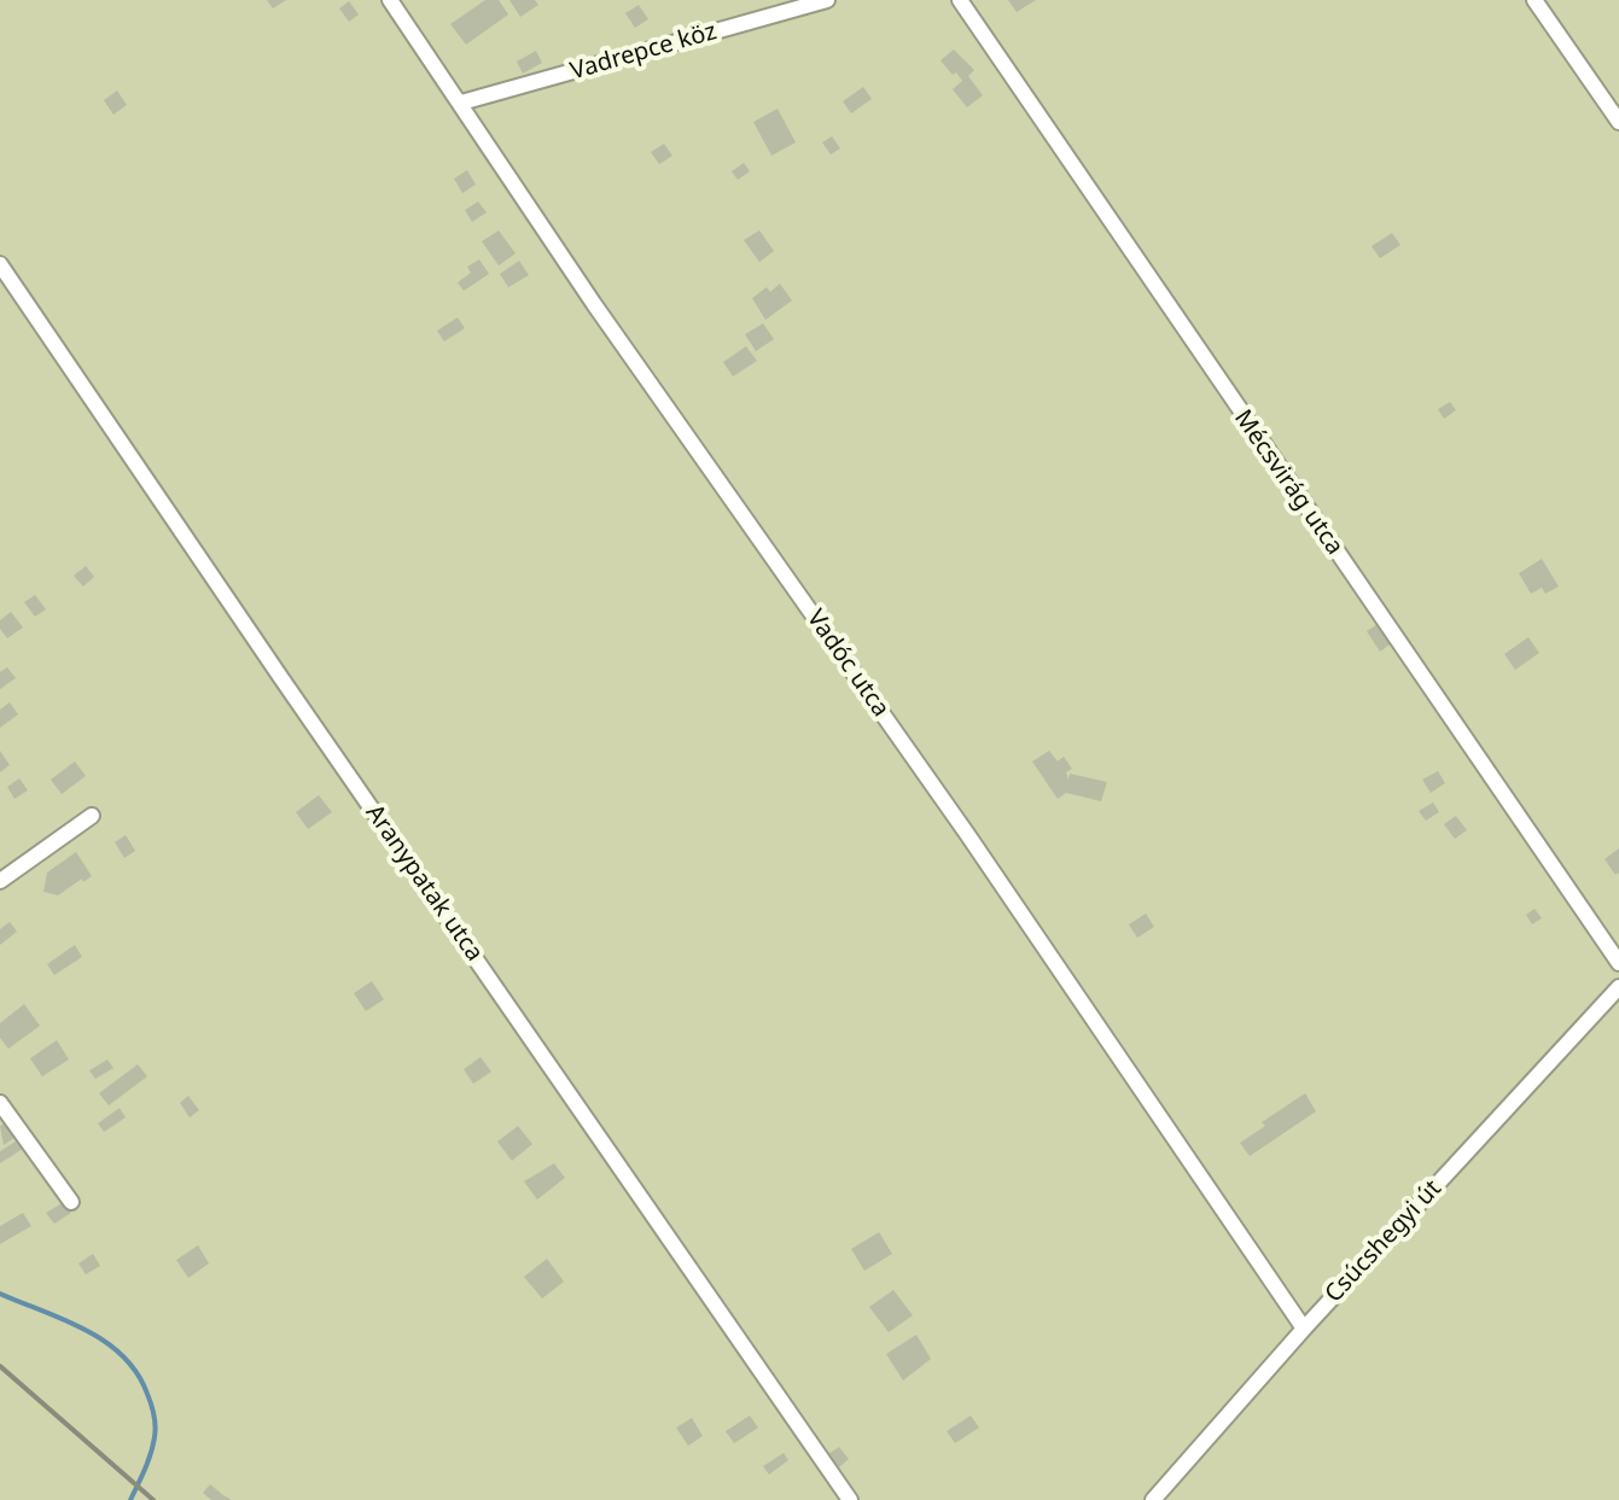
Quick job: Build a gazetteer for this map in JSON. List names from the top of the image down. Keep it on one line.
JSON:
{"streets":{"street":["Vadrepce köz","Mécsvirág utca","Vadóc utca","Aranypatak utca","Csúcshegyi út"]},"crossings":[["Vadrepce köz","Vadóc utca"],["Vadóc utca","Csúcshegyi út"]]}
